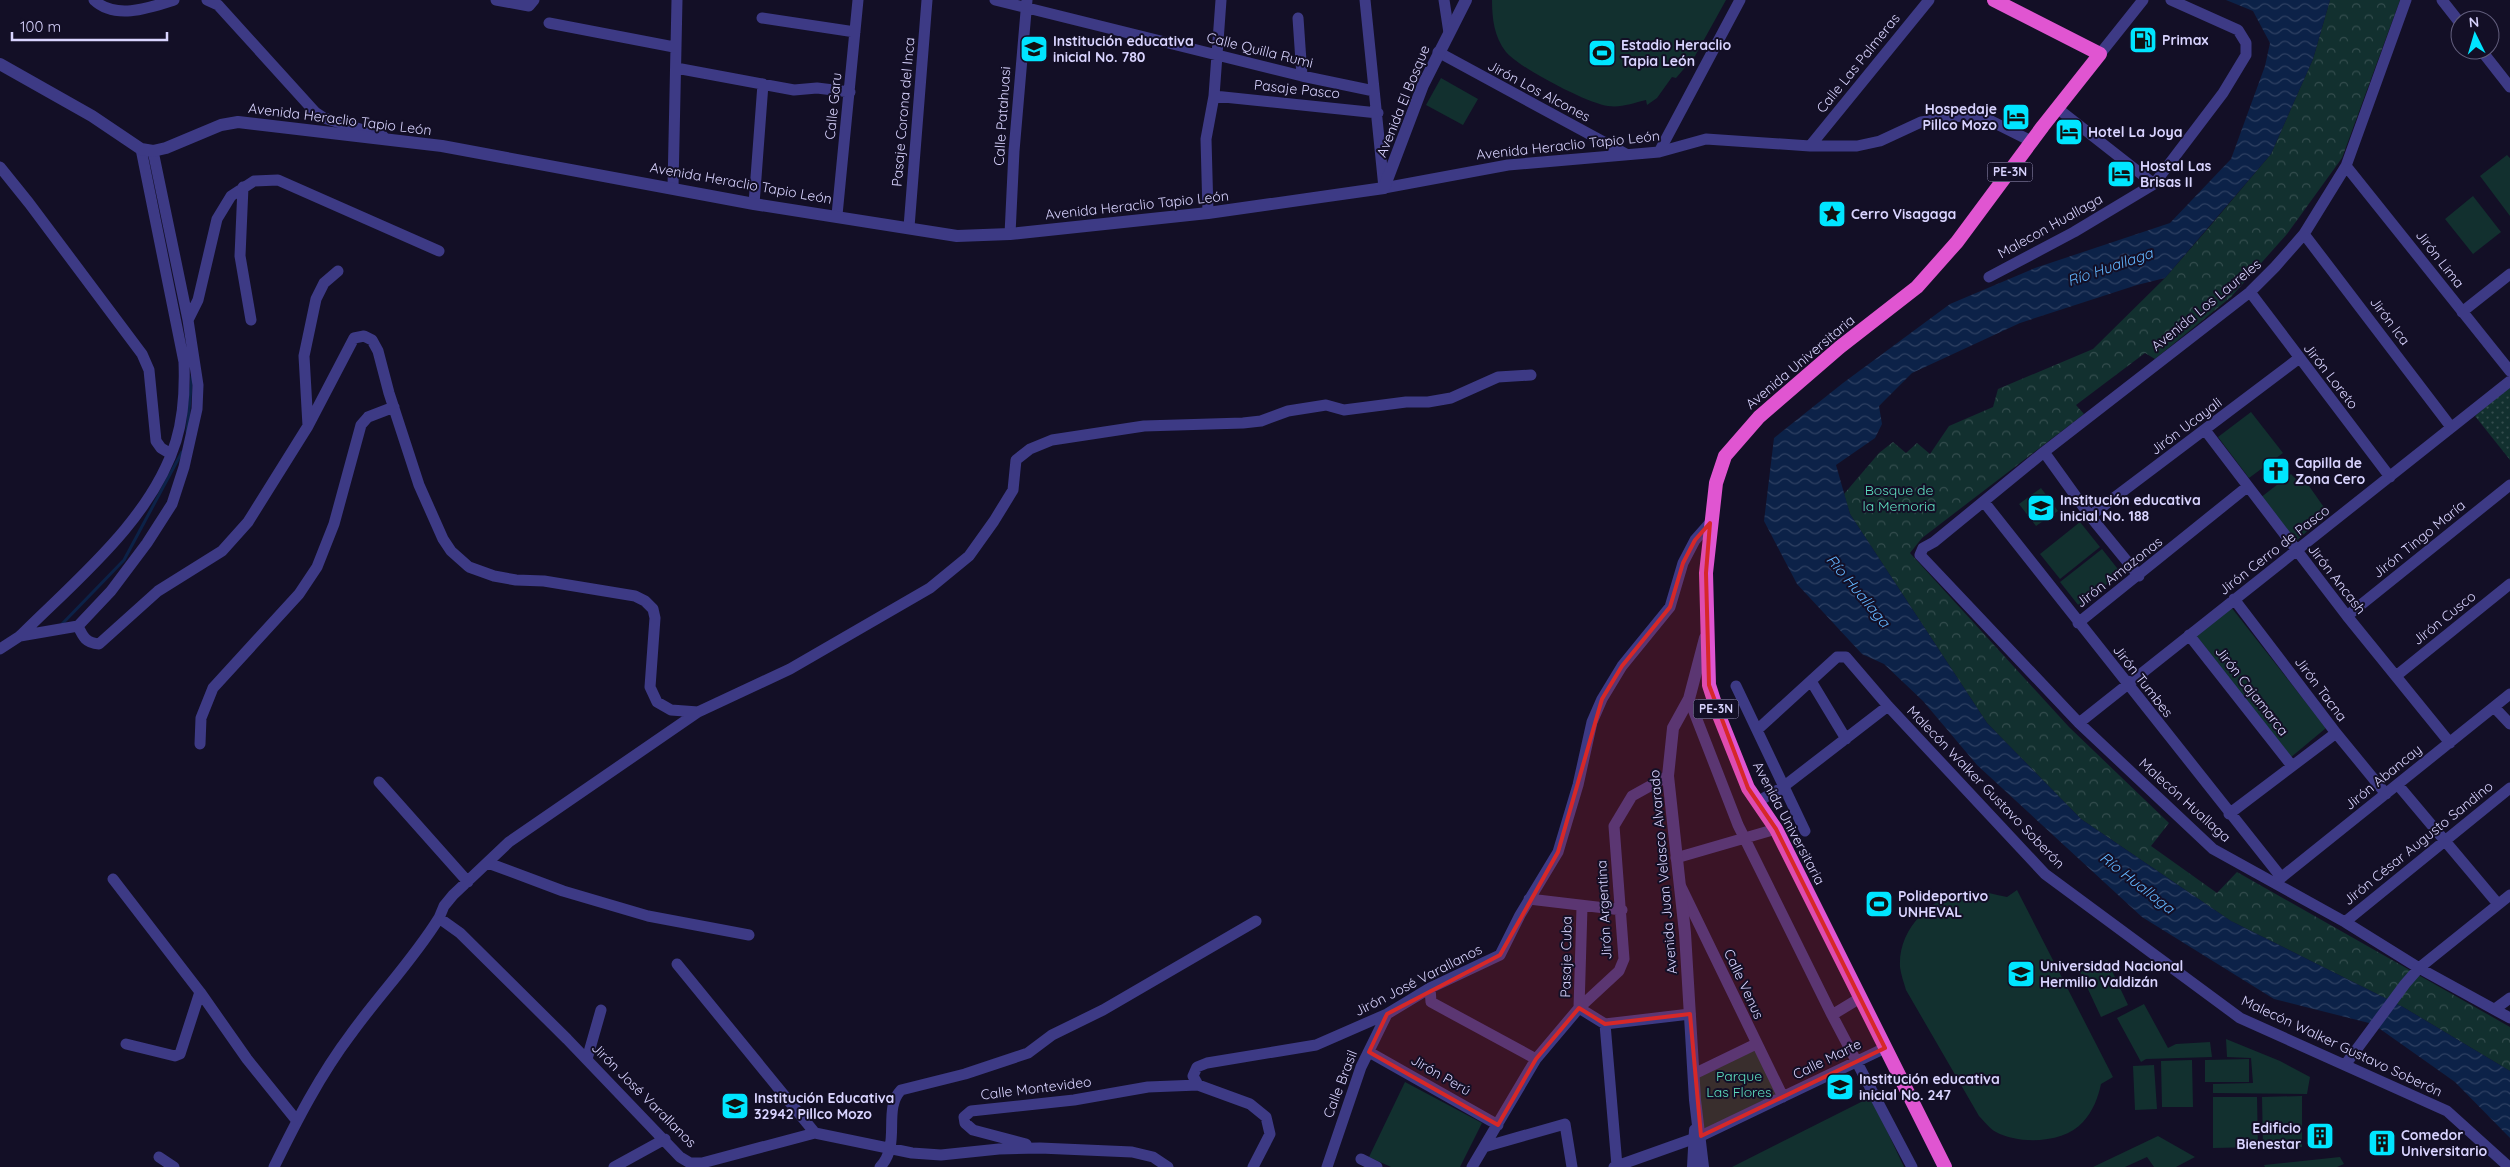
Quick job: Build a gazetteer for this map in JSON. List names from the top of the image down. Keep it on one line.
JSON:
{"streets":{"highway":["PE-3N","Avenida Universitaria"],"street":["Calle Quilla Rumi","Calle Las Palmeras","Pasaje Pasco","Jirón Los Alcones","Avenida El Bosque","Calle Garu","Pasaje Corona del Inca","Calle Patahuasi","Avenida Heraclio Tapio León","Malecon Huallaga","Jirón Lima","Avenida Los Laureles","Jirón Ica","Jirón Loreto","Jirón Ucayali","Jirón Tingo María","Jirón Cerro de Pasco","Jirón Amazonas","Jirón Ancash","Jirón Cusco","Jirón Tumbes","Jirón Tacna","Jirón Cajamarca","Jirón Abancay","Malecón Walker Gustavo Soberón","Malecón Huallaga","Jirón César Augusto Sandino","Avenida Juan Velasco Alvarado","Jirón Argentina","Pasaje Cuba","Jirón José Varallanos","Calle Venus","Calle Marte","Jirón Perú","Calle Brasil","Calle Montevideo"]},"crossings":[["Calle Quilla Rumi","Calle Patahuasi"],["Calle Las Palmeras","Avenida Heraclio Tapio León"],["Jirón Los Alcones","Avenida El Bosque"],["Jirón Los Alcones","Avenida Heraclio Tapio León"],["Avenida El Bosque","Avenida Heraclio Tapio León"],["Calle Garu","Avenida Heraclio Tapio León"],["Pasaje Corona del Inca","Avenida Heraclio Tapio León"],["Calle Patahuasi","Avenida Heraclio Tapio León"],["Avenida Heraclio Tapio León","PE-3N"],["Avenida Heraclio Tapio León","Avenida Universitaria"],["PE-3N","Avenida Universitaria"],["Jirón Lima","Avenida Los Laureles"],["Avenida Los Laureles","Jirón Ica"],["Avenida Los Laureles","Jirón Loreto"],["Avenida Los Laureles","Jirón Tumbes"],["Avenida Los Laureles","Malecón Huallaga"],["Jirón Ica","Jirón Cerro de Pasco"],["Avenida Universitaria","Avenida Juan Velasco Alvarado"],["Avenida Universitaria","Jirón José Varallanos"],["Avenida Universitaria","Calle Marte"],["Jirón Loreto","Jirón Ucayali"],["Jirón Loreto","Jirón Cerro de Pasco"],["Jirón Ucayali","Jirón Ancash"],["Jirón Tingo María","Jirón Ancash"],["Jirón Cerro de Pasco","Jirón Ancash"],["Jirón Cerro de Pasco","Jirón Tumbes"],["Jirón Cerro de Pasco","Jirón Tacna"],["Jirón Cerro de Pasco","Jirón Cajamarca"],["Jirón Cerro de Pasco","Malecón Huallaga"],["Jirón Amazonas","Jirón Ancash"],["Jirón Amazonas","Jirón Tumbes"],["Jirón Ancash","Jirón Cusco"],["Jirón Ancash","Jirón Abancay"],["Jirón Tumbes","Jirón Abancay"],["Jirón Tumbes","Malecón Huallaga"],["Jirón Tacna","Jirón Abancay"],["Jirón Abancay","Malecón Huallaga"],["Malecón Huallaga","Jirón César Augusto Sandino"],["Avenida Juan Velasco Alvarado","Jirón Argentina"],["Avenida Juan Velasco Alvarado","Calle Venus"],["Avenida Juan Velasco Alvarado","Calle Marte"],["Jirón Argentina","Pasaje Cuba"],["Jirón Argentina","Jirón Perú"],["Jirón José Varallanos","Calle Brasil"],["Jirón José Varallanos","Calle Montevideo"],["Calle Venus","Calle Marte"],["Jirón Perú","Calle Brasil"]],"water":["Río Huallaga"],"parks":["Bosque de la Memoria","Parque Las Flores"],"places":{"fuel station":["Primax"],"school or university":["Institución educativa inicial No. 780","Institución educativa inicial No. 188","Universidad Nacional Hermilio Valdizán","Institución educativa inicial No. 247","Institución Educativa 32942 Pillco Mozo"],"sports":["Estadio Heraclio Tapia León","Polideportivo UNHEVAL"],"hotel":["Hospedaje Pillco Mozo","Hotel La Joya","Hostal Las Brisas II"],"place":["Cerro Visagaga"],"church":["Capilla de Zona Cero"],"building":["Edificio Bienestar","Comedor Universitario"]},"scale_bar":"100 m","north":"top"}
